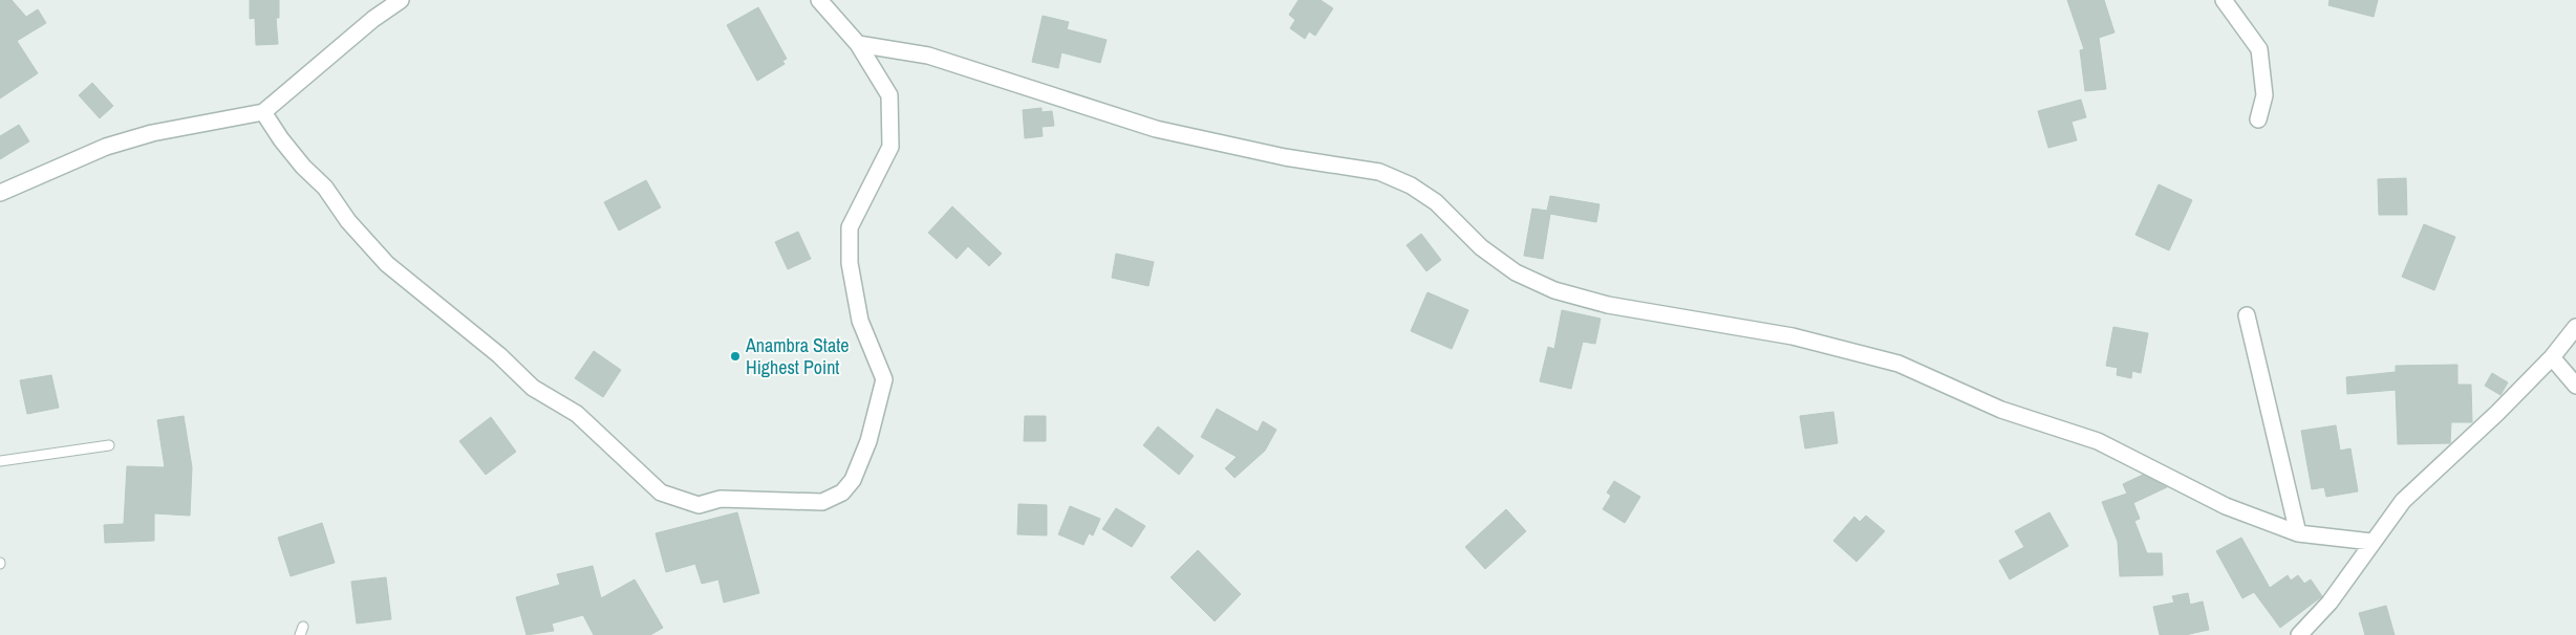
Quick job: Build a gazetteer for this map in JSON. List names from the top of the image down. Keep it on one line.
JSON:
{"places":["Anambra State Highest Point"]}
